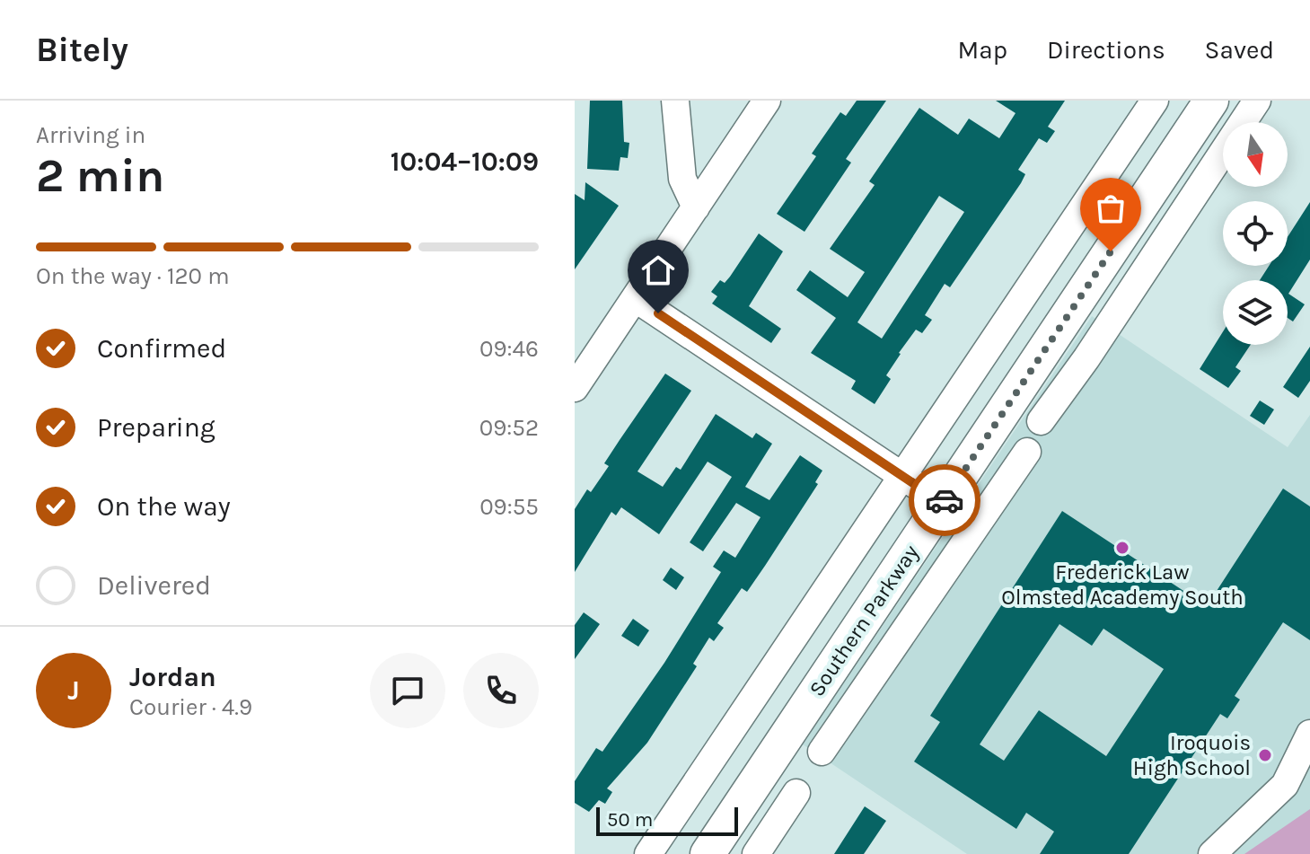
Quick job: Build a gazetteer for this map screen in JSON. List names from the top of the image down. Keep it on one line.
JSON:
{"streets":{"main road":["Southern Parkway"]},"places":["Frederick Law Olmsted Academy South","Iroquois High School"],"scale_bar":"50 m","north":"bottom","page":{"header":"Bitely","nav":["Map","Directions","Saved"],"heading":["2 min","Arriving in","10:04–10:09"],"panel":["Jordan","Courier · 4.9"],"bar":"On the way · 120 m","list":[["Confirmed","09:46"],["Preparing","09:52"],["On the way","09:55"],"Delivered"],"round":"J","scale":"50 m"}}
